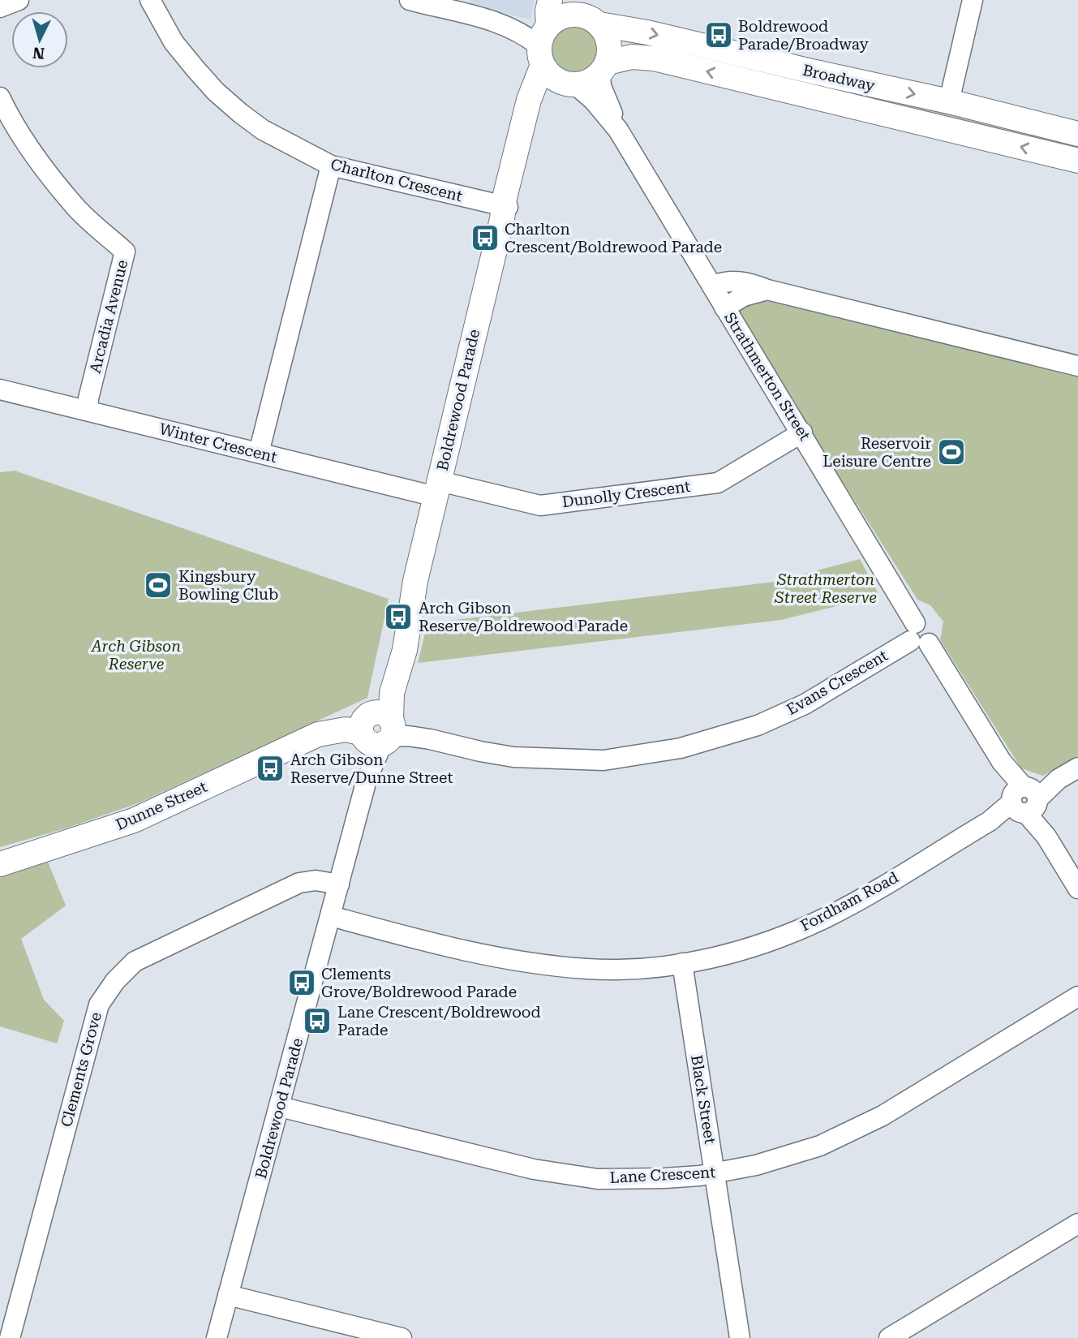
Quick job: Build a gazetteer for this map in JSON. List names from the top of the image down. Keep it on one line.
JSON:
{"streets":{"main road":["Broadway","Boldrewood Parade","Dunne Street"],"street":["Charlton Crescent","Arcadia Avenue","Strathmerton Street","Winter Crescent","Dunolly Crescent","Evans Crescent","Fordham Road","Clements Grove","Black Street","Lane Crescent"]},"crossings":[["Broadway","Strathmerton Street"],["Broadway","Boldrewood Parade"],["Charlton Crescent","Boldrewood Parade"],["Arcadia Avenue","Winter Crescent"],["Strathmerton Street","Boldrewood Parade"],["Strathmerton Street","Dunolly Crescent"],["Strathmerton Street","Evans Crescent"],["Strathmerton Street","Fordham Road"],["Boldrewood Parade","Winter Crescent"],["Boldrewood Parade","Dunolly Crescent"],["Boldrewood Parade","Evans Crescent"],["Boldrewood Parade","Dunne Street"],["Boldrewood Parade","Fordham Road"],["Boldrewood Parade","Clements Grove"],["Boldrewood Parade","Lane Crescent"],["Winter Crescent","Dunolly Crescent"],["Evans Crescent","Dunne Street"],["Fordham Road","Black Street"],["Black Street","Lane Crescent"]],"parks":["Strathmerton Street Reserve","Arch Gibson Reserve"],"places":{"bus stop":["Boldrewood Parade/Broadway","Charlton Crescent/Boldrewood Parade","Arch Gibson Reserve/Boldrewood Parade","Arch Gibson Reserve/Dunne Street","Clements Grove/Boldrewood Parade","Lane Crescent/Boldrewood Parade"],"sports":["Reservoir Leisure Centre","Kingsbury Bowling Club"]},"north":"bottom"}
